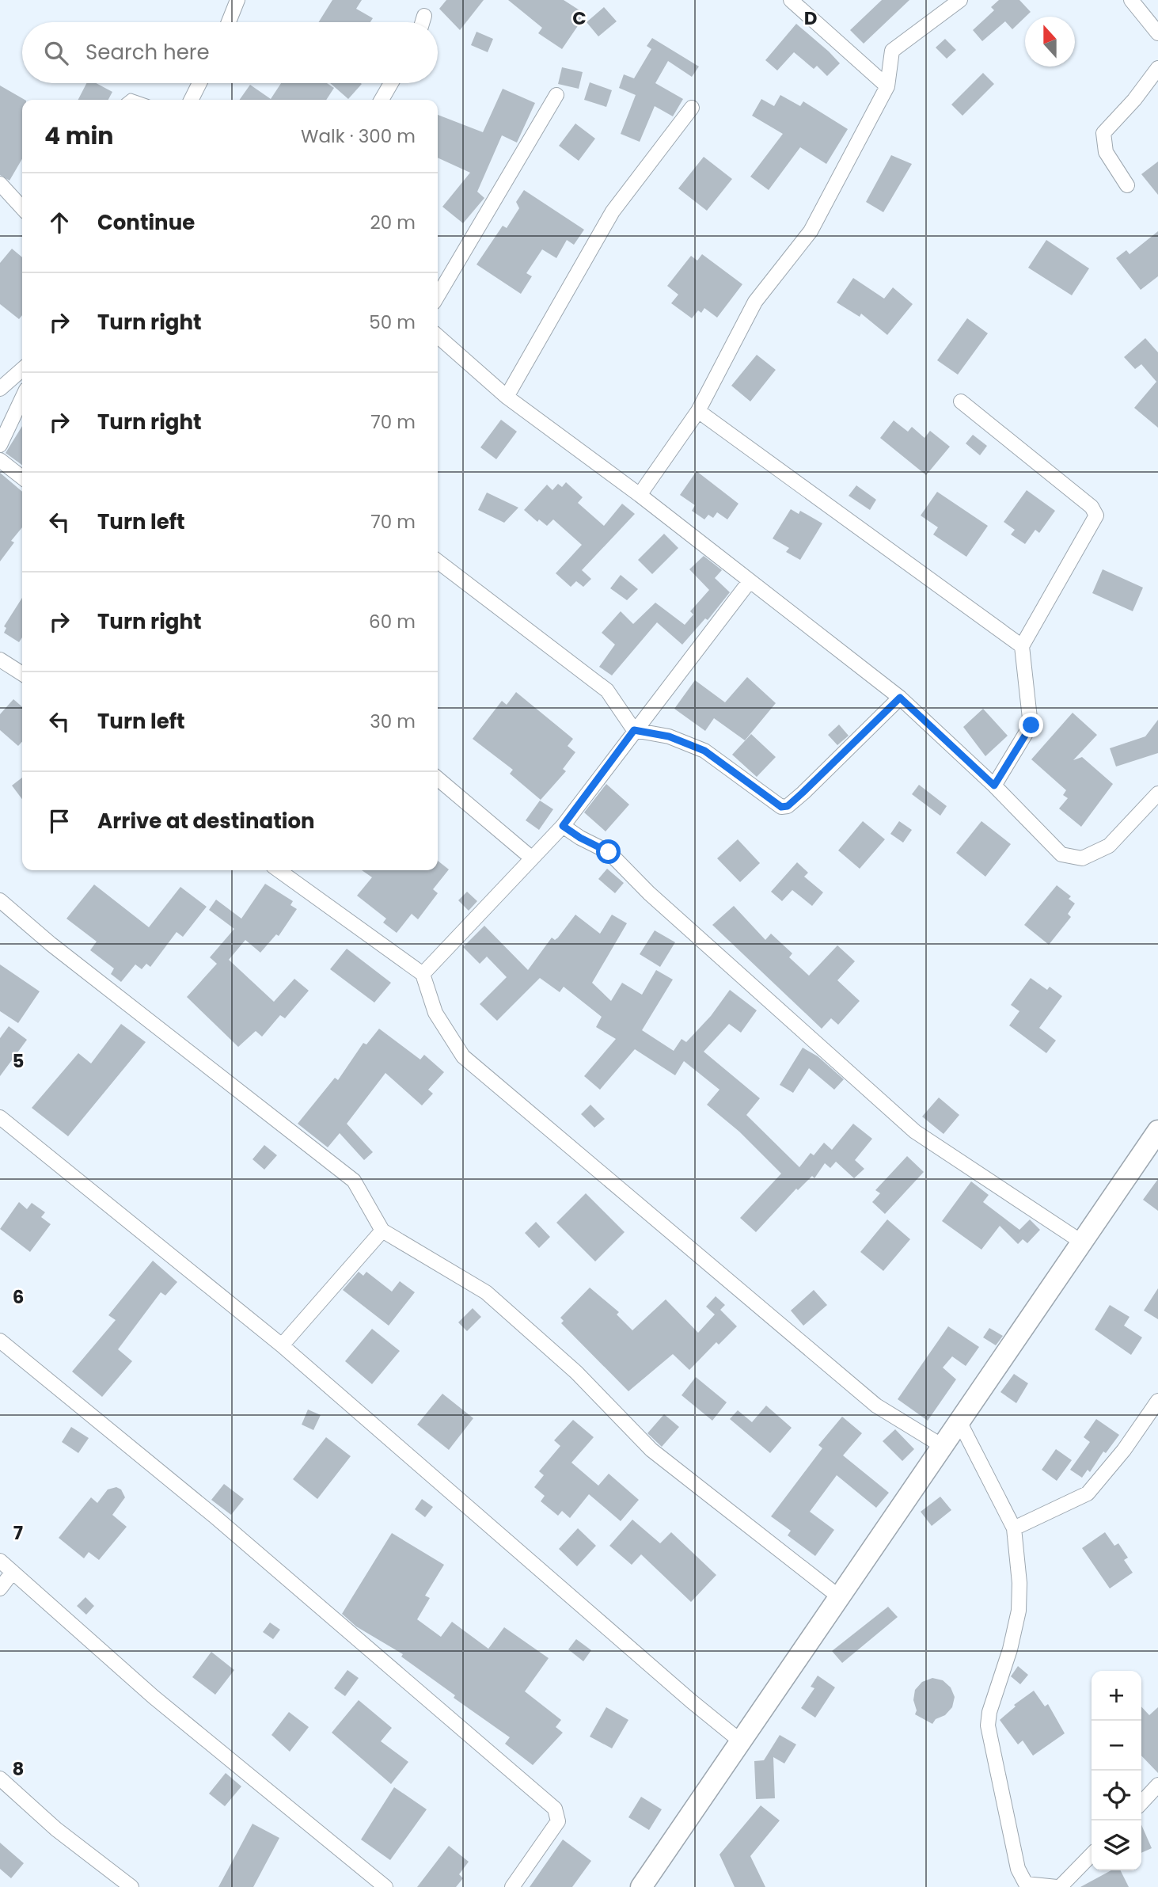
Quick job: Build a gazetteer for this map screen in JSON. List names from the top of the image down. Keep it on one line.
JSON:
{"north":"top","page":{"search":"Search here","heading":["4 min","Walk · 300 m"],"list":[["Continue","20 m"],["Turn right","50 m"],["Turn right","70 m"],["Turn left","70 m"],["Turn right","60 m"],["Turn left","30 m"],"Arrive at destination"],"map_buttons":["+","−"]},"grid":{"columns":["C","D"],"rows":["5","6","7","8"]}}
